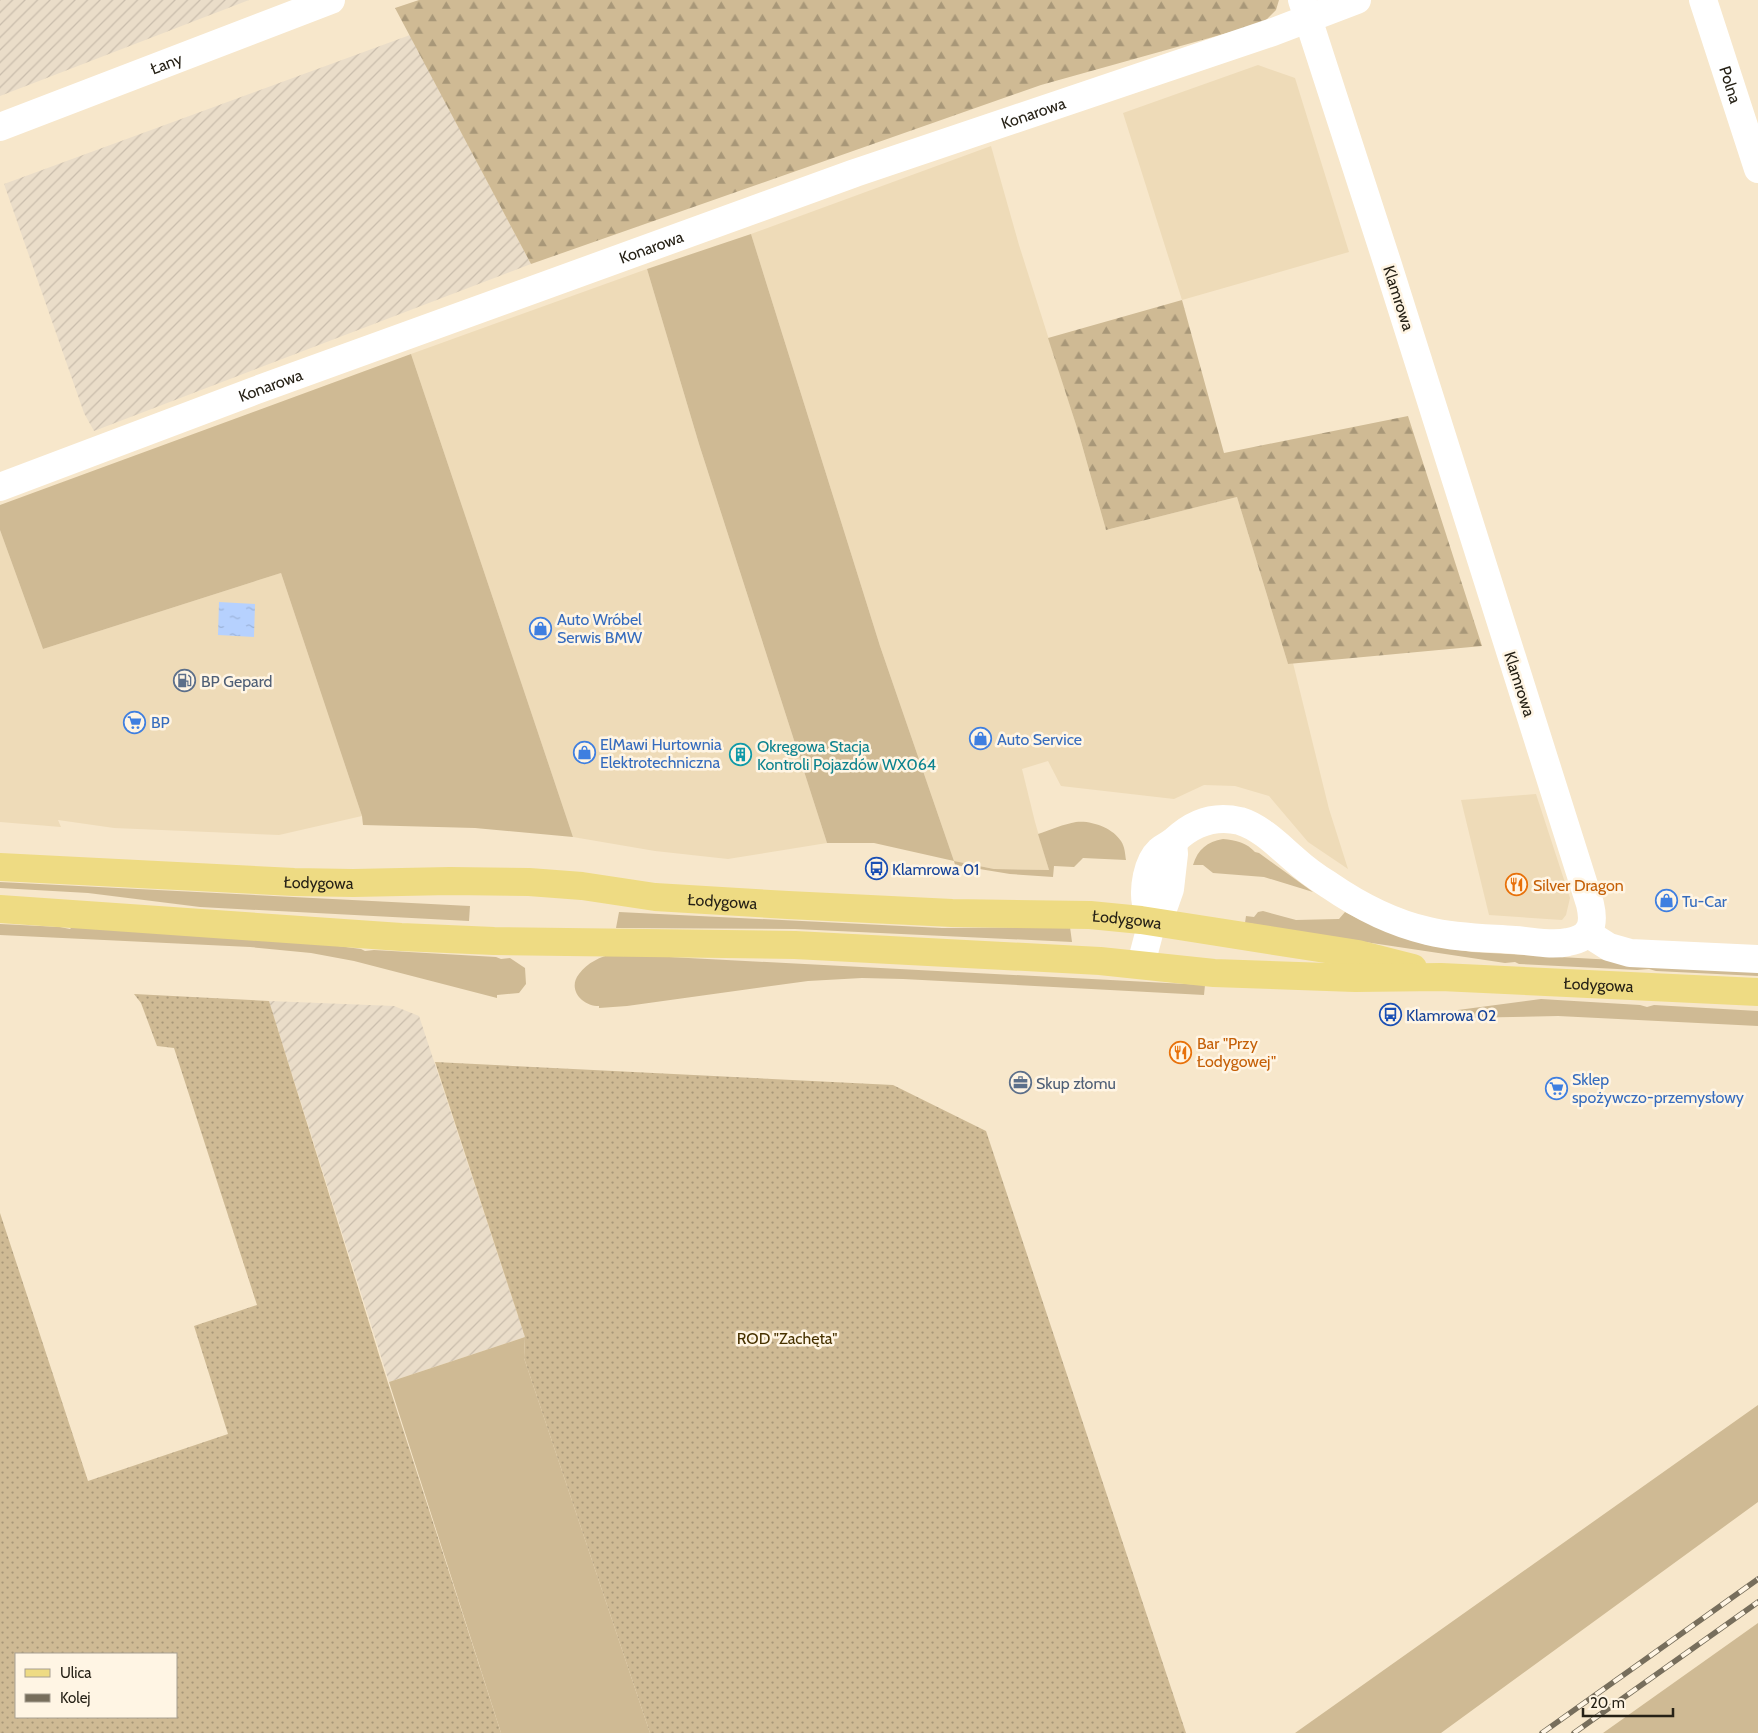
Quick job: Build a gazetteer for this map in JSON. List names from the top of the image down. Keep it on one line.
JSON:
{"streets":{"main road":["Łodygowa"],"street":["Łany","Polna","Konarowa","Klamrowa"]},"crossings":[["Konarowa","Klamrowa"]],"parks":["ROD \"Zachęta\""],"places":{"shop":["Auto Wróbel Serwis BMW","Auto Service","ElMawi Hurtownia Elektrotechniczna","Tu-Car"],"fuel station":["BP Gepard"],"supermarket":["BP","Sklep spożywczo-przemysłowy"],"building":["Okręgowa Stacja Kontroli Pojazdów WX064"],"bus stop":["Klamrowa 01","Klamrowa 02"],"restaurant":["Silver Dragon","Bar \"Przy Łodygowej\""],"office":["Skup złomu"]},"legend":["Ulica","Kolej"],"scale_bar":"20 m"}
